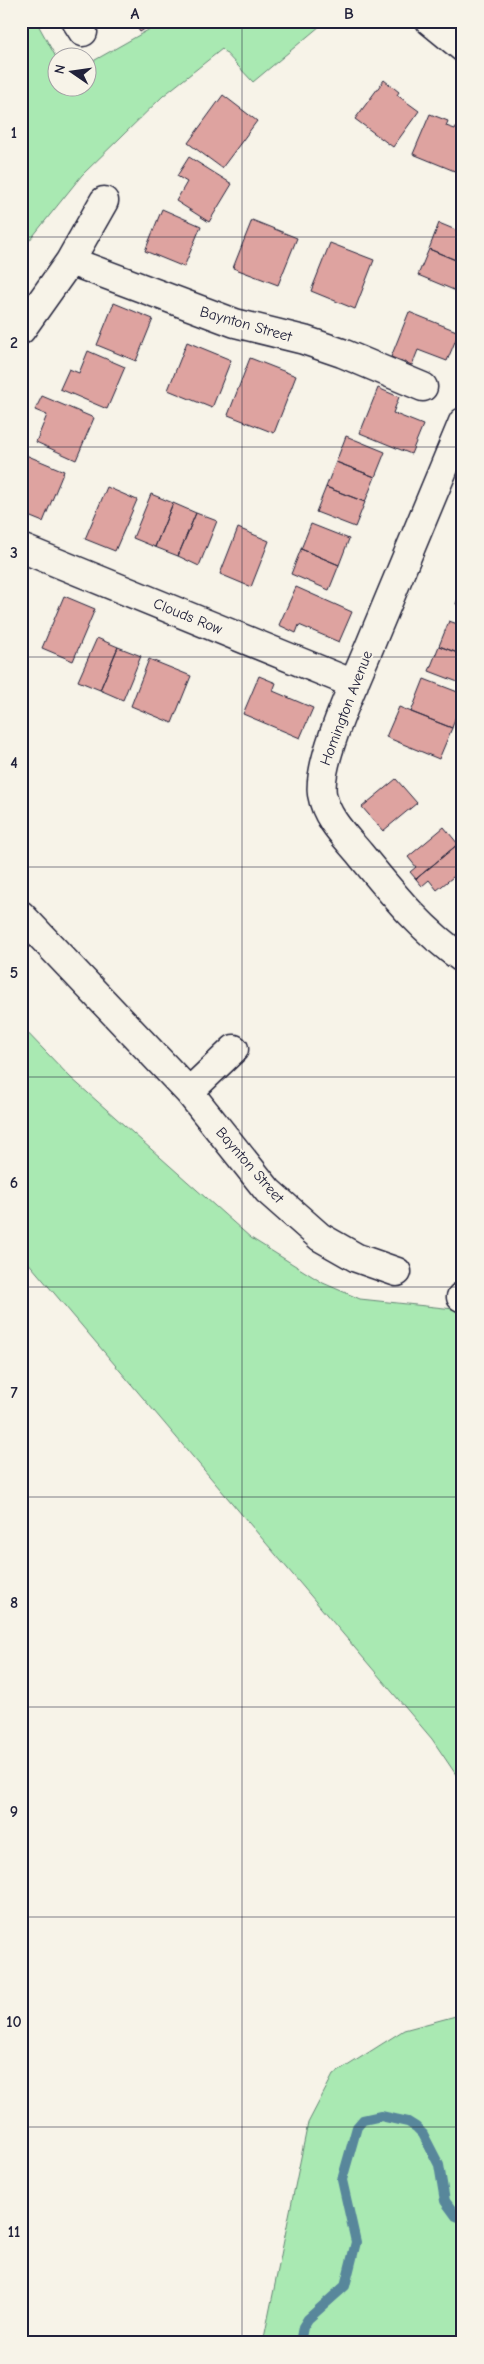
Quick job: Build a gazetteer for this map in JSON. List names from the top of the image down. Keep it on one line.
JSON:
{"streets":{"street":["Baynton Street","Clouds Row","Homington Avenue"]},"crossings":[["Clouds Row","Homington Avenue"]],"north":"left","grid":{"columns":["A","B"],"rows":["1","2","3","4","5","6","7","8","9","10","11"]}}
